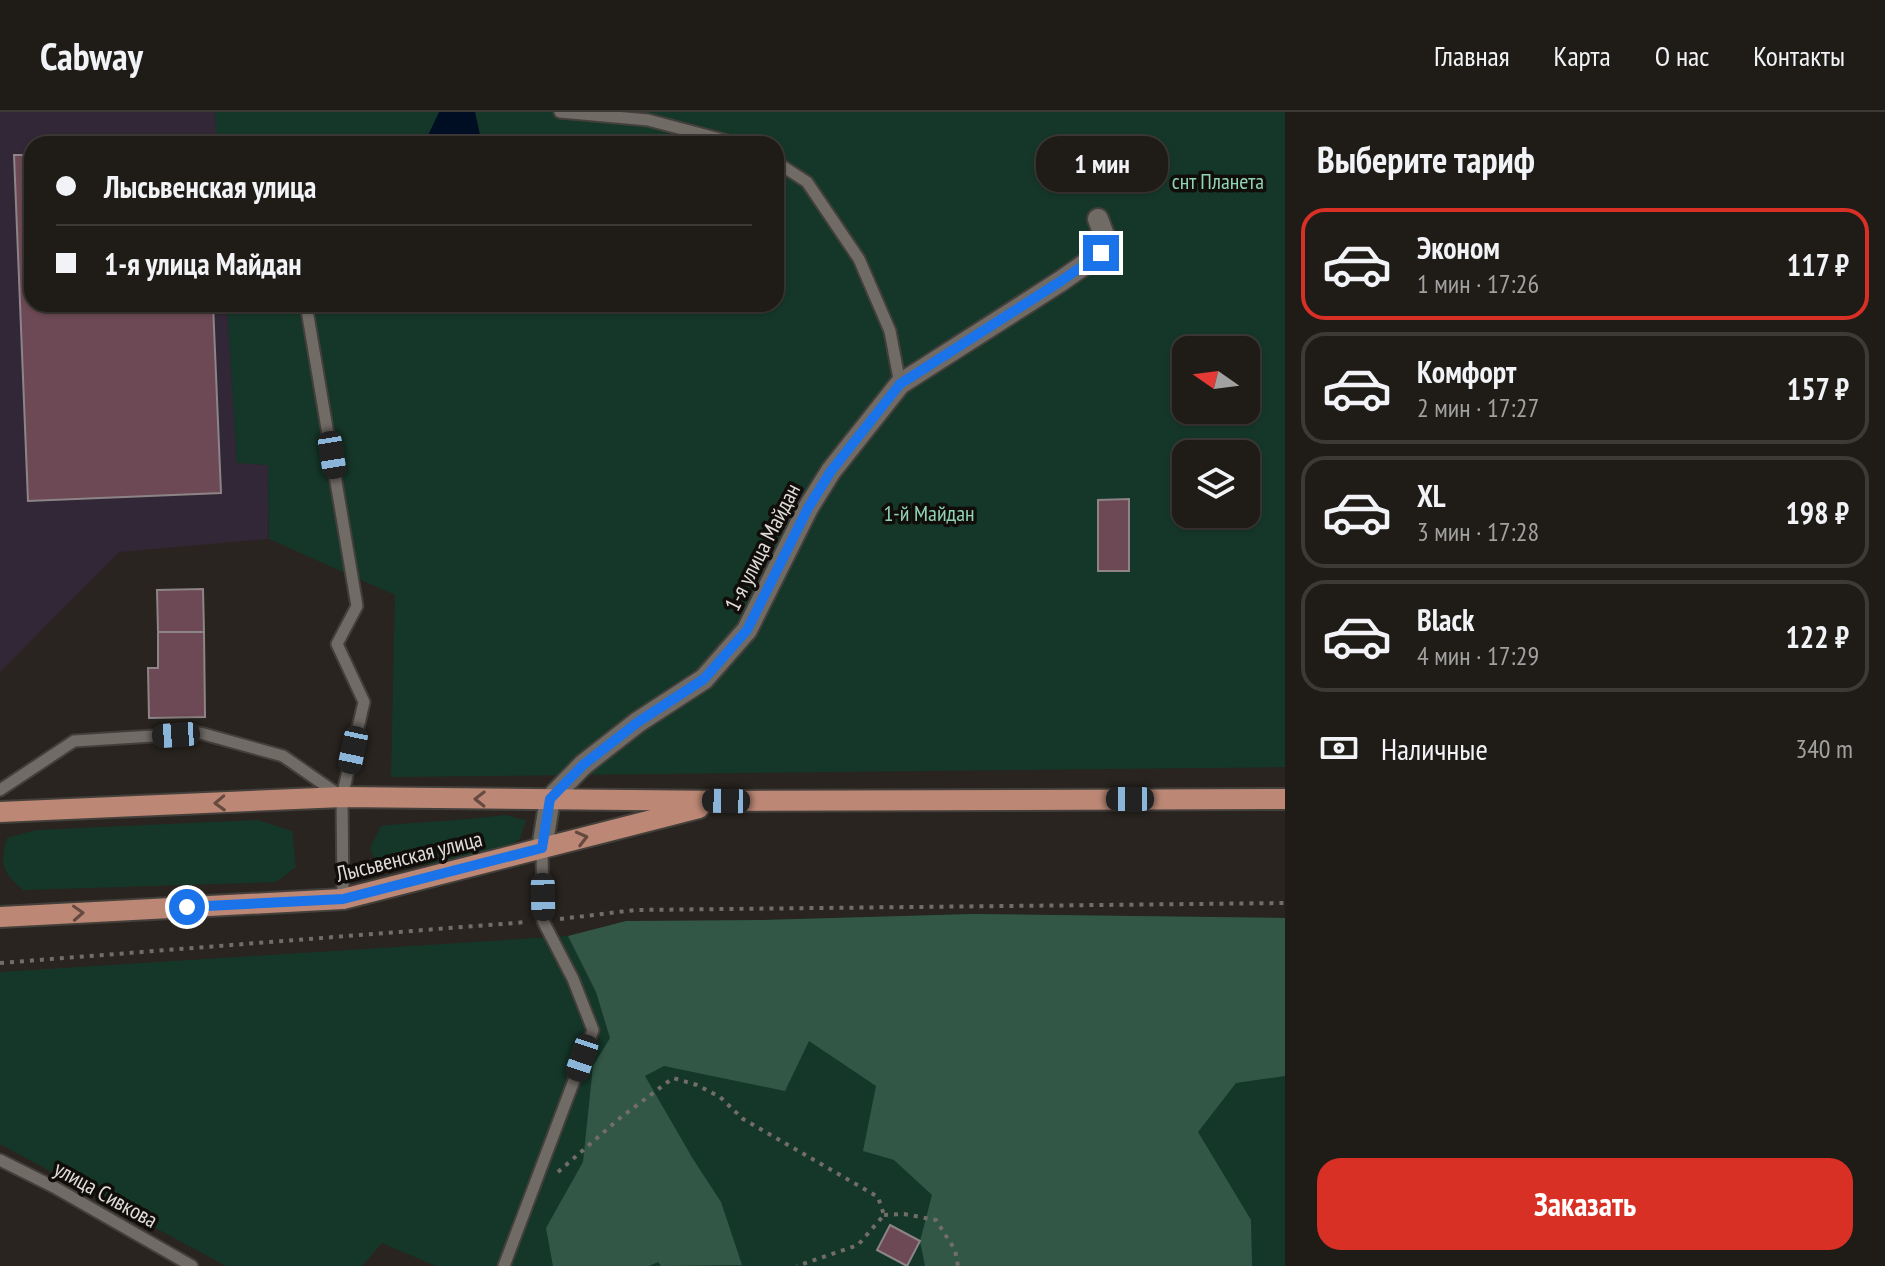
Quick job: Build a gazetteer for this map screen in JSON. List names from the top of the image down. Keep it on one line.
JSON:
{"streets":{"main road":["Лысьвенская улица"],"street":["1-я улица Майдан"],"lane":["улица Сивкова"]},"crossings":[["1-я улица Майдан","Лысьвенская улица"]],"parks":["снт Планета","1-й Майдан"],"north":"left","page":{"header":"Cabway","nav":["Главная","Карта","О нас","Контакты"],"heading":"Выберите тариф","bubble":"1 мин","banner":["Лысьвенская улица","1-я улица Майдан"],"list":[{"name":"Эконом","note":"1 мин · 17:26","value":"117 ₽"},{"name":"Комфорт","note":"2 мин · 17:27","value":"157 ₽"},{"name":"XL","note":"3 мин · 17:28","value":"198 ₽"},{"name":"Black","note":"4 мин · 17:29","value":"122 ₽"}],"pay":["Наличные","340 m"],"buttons":"Заказать"}}
